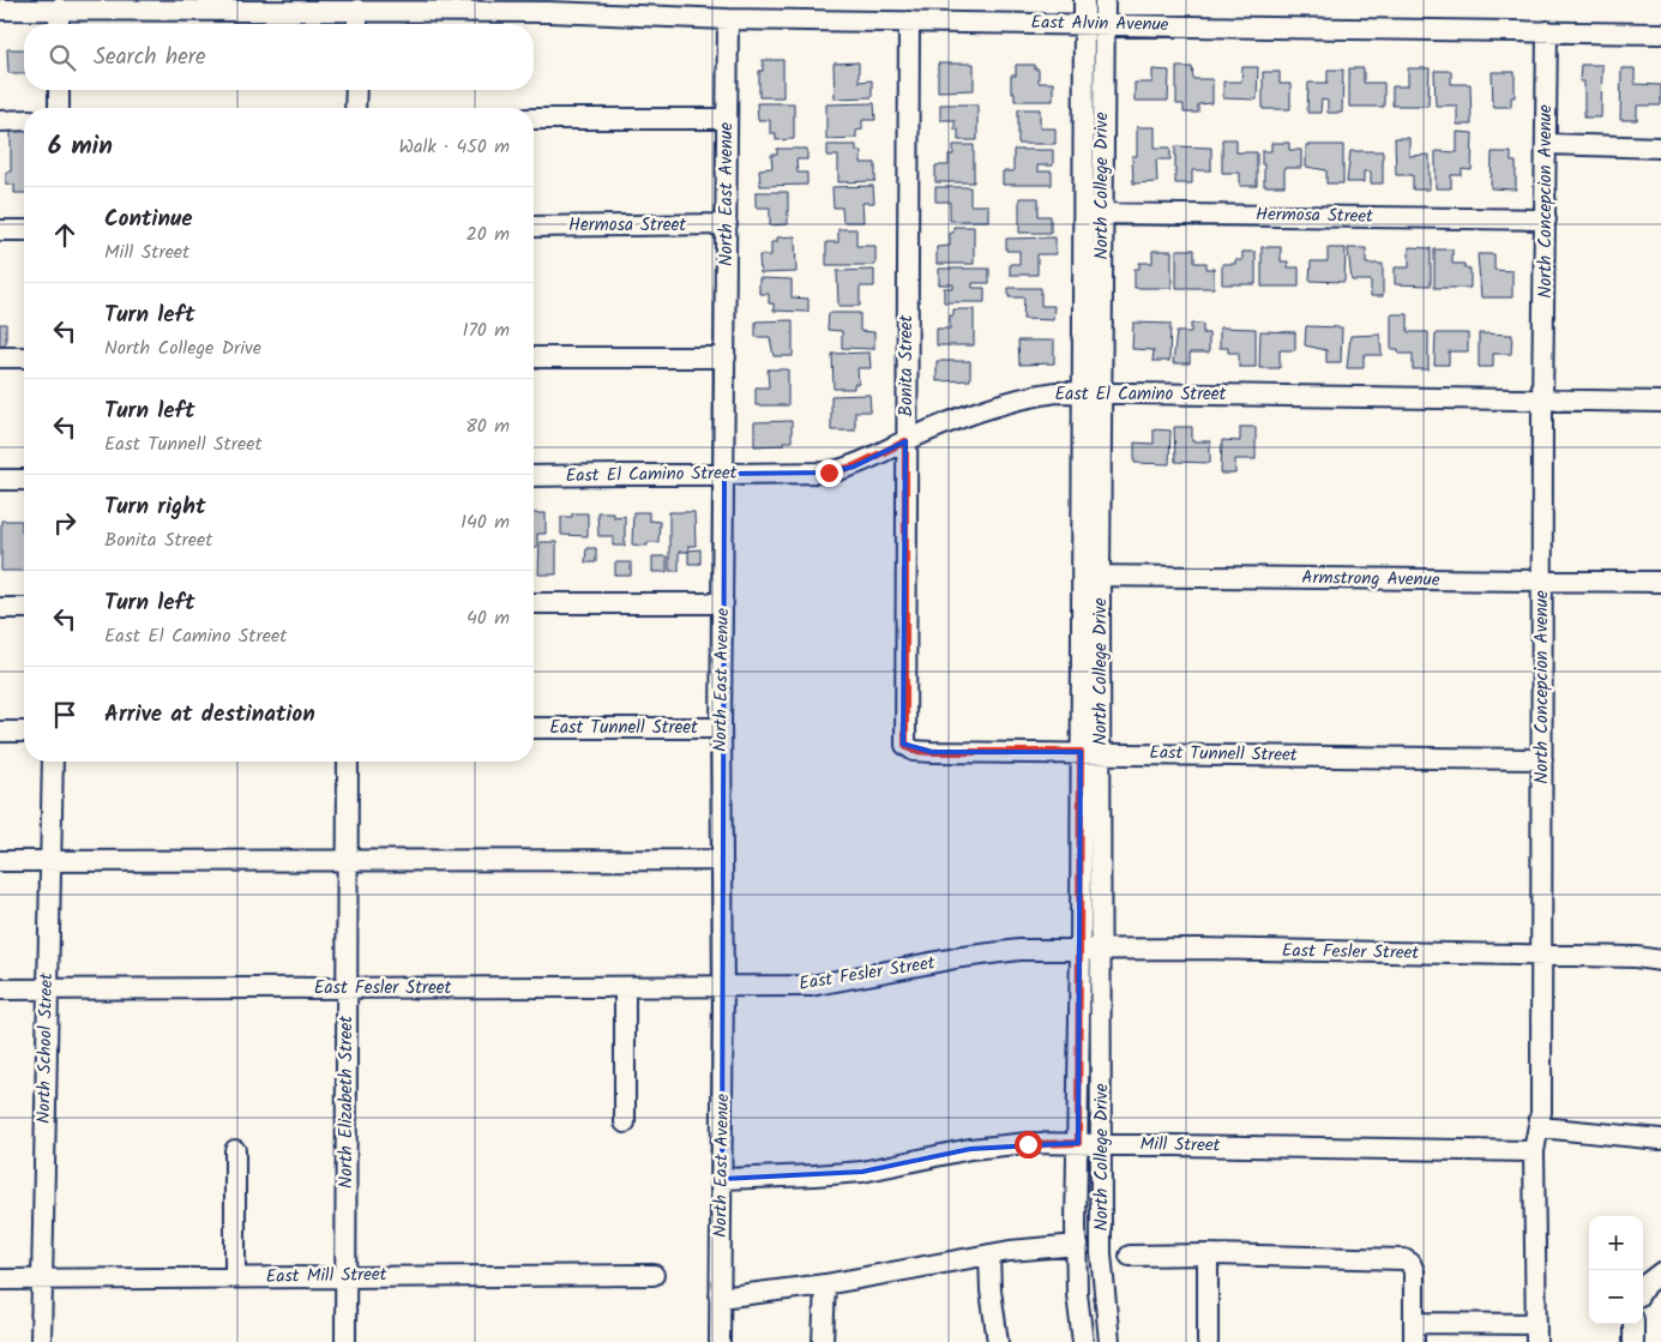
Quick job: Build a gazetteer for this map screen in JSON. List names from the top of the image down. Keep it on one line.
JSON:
{"streets":{"street":["East Alvin Avenue","North College Drive","North East Avenue","North Concepcion Avenue","Hermosa Street","Bonita Street","East El Camino Street","Armstrong Avenue","East Tunnell Street","East Fesler Street","North School Street","North Elizabeth Street","Mill Street","East Mill Street"]},"crossings":[["East Alvin Avenue","North College Drive"],["East Alvin Avenue","North East Avenue"],["East Alvin Avenue","North Concepcion Avenue"],["East Alvin Avenue","Bonita Street"],["North College Drive","Hermosa Street"],["North College Drive","East El Camino Street"],["North College Drive","Armstrong Avenue"],["North College Drive","East Tunnell Street"],["North College Drive","East Fesler Street"],["North College Drive","Mill Street"],["North East Avenue","Hermosa Street"],["North East Avenue","East El Camino Street"],["North East Avenue","East Tunnell Street"],["North East Avenue","East Fesler Street"],["North East Avenue","Mill Street"],["North Concepcion Avenue","Hermosa Street"],["North Concepcion Avenue","East El Camino Street"],["North Concepcion Avenue","Armstrong Avenue"],["North Concepcion Avenue","East Tunnell Street"],["North Concepcion Avenue","East Fesler Street"],["North Concepcion Avenue","Mill Street"],["Bonita Street","East El Camino Street"],["Bonita Street","East Tunnell Street"],["East Fesler Street","North School Street"],["East Fesler Street","North Elizabeth Street"],["North School Street","East Mill Street"],["North Elizabeth Street","East Mill Street"]],"page":{"search":"Search here","heading":["6 min","Walk · 450 m"],"list":[["Continue","Mill Street","20 m"],["Turn left","North College Drive","170 m"],["Turn left","East Tunnell Street","80 m"],["Turn right","Bonita Street","140 m"],["Turn left","East El Camino Street","40 m"],"Arrive at destination"],"map_buttons":["+","−"]}}
